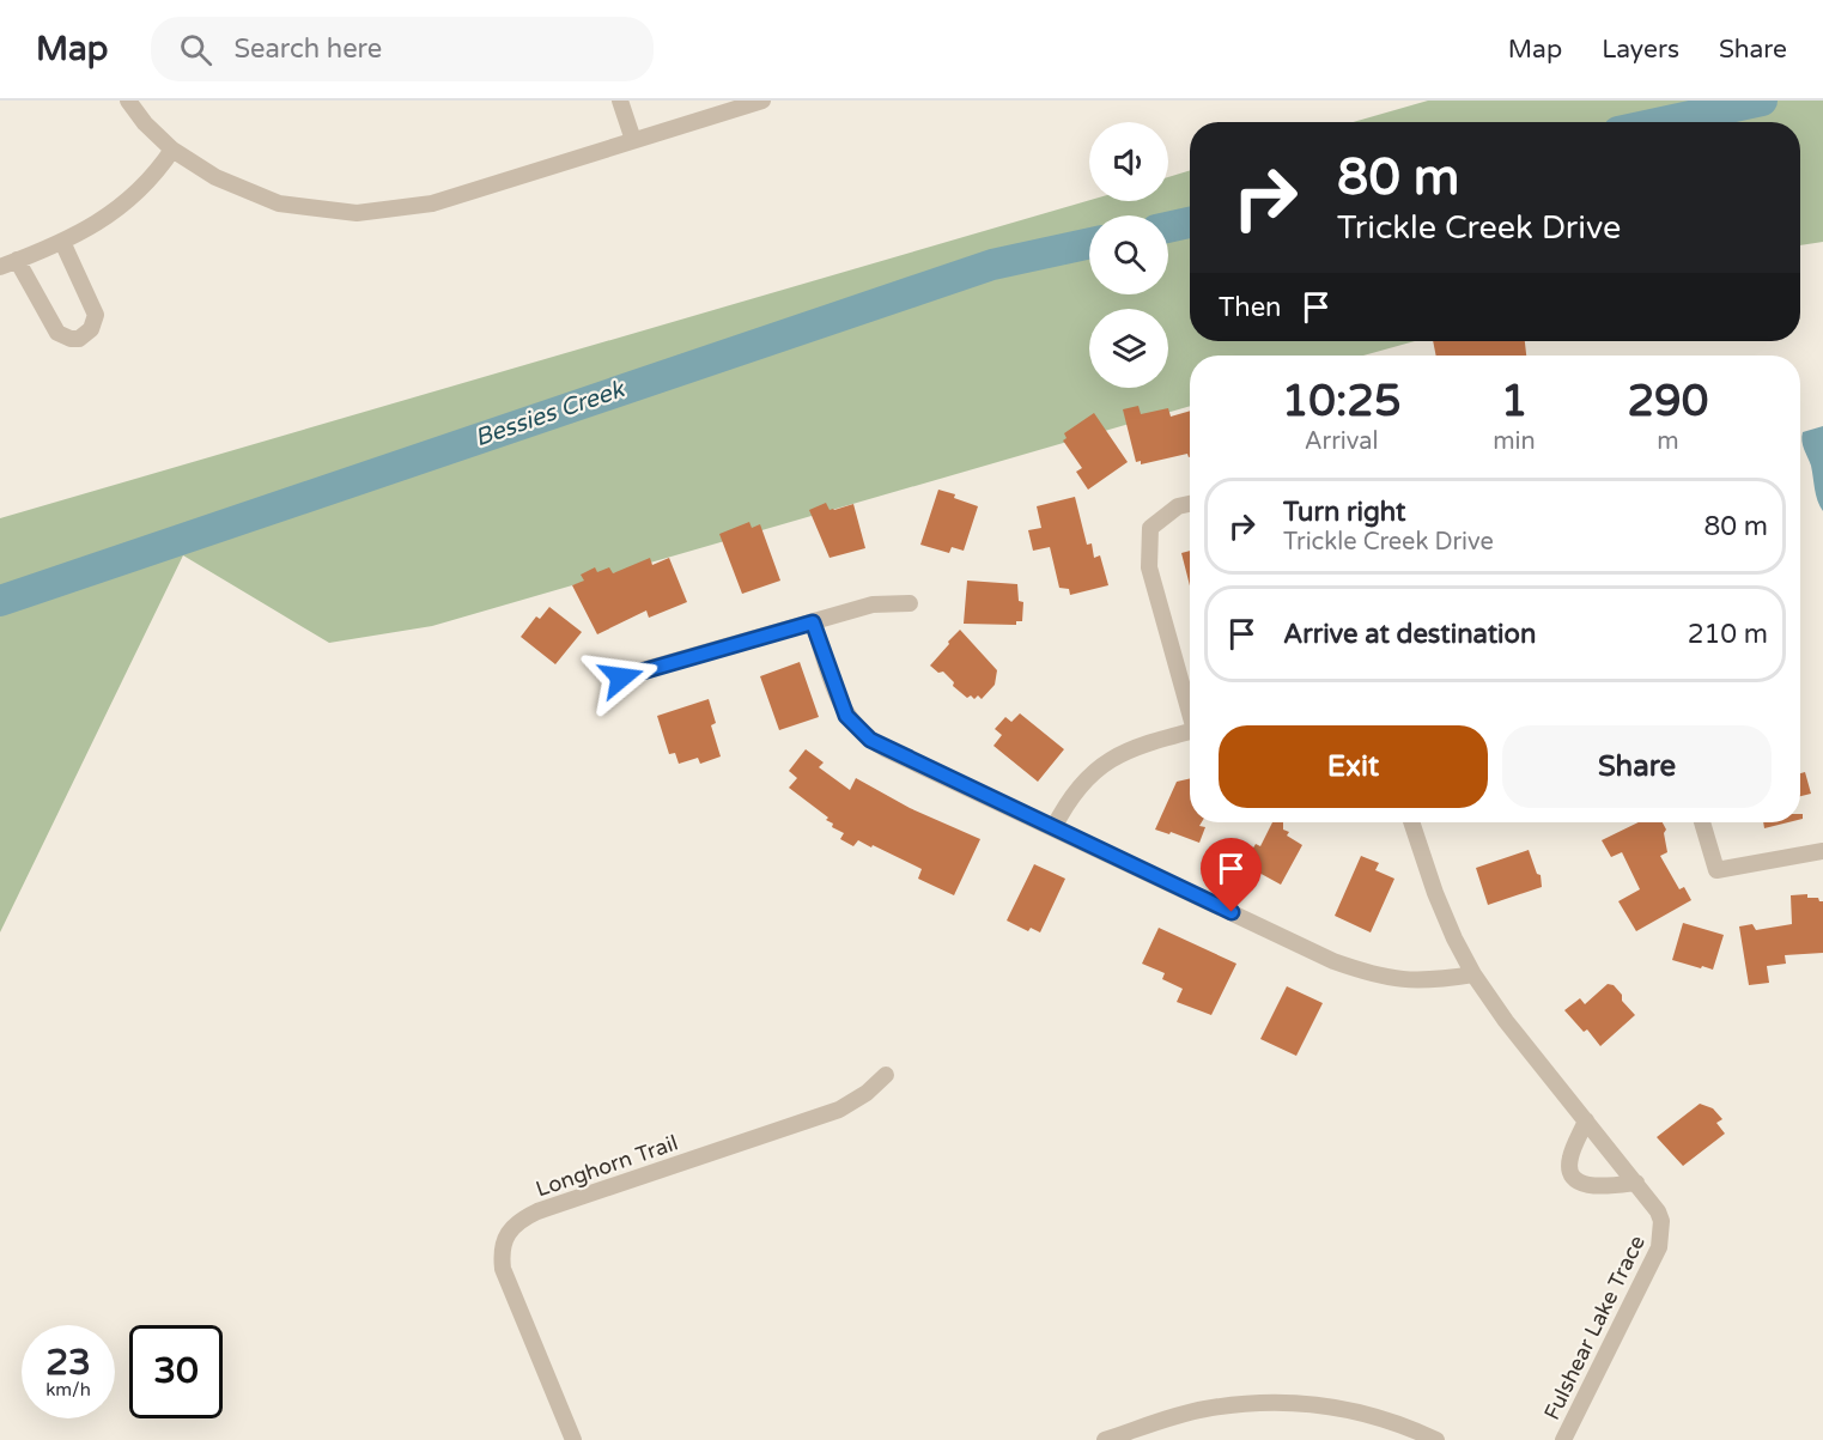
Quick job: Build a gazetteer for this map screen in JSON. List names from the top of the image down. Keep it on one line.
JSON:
{"streets":{"street":["Longhorn Trail","Fulshear Lake Trace"]},"water":["Bessies Creek"],"page":{"header":"Map","search":"Search here","nav":["Map","Layers","Share"],"turn":["80 m","Trickle Creek Drive"],"then":"Then","eta":["10:25","Arrival","1","min","290","m"],"list":[{"name":"Turn right","note":"Trickle Creek Drive","value":"80 m"},{"name":"Arrive at destination","value":"210 m"}],"buttons":["Exit","Share"],"speed":"23 km/h","limit":"30"}}
